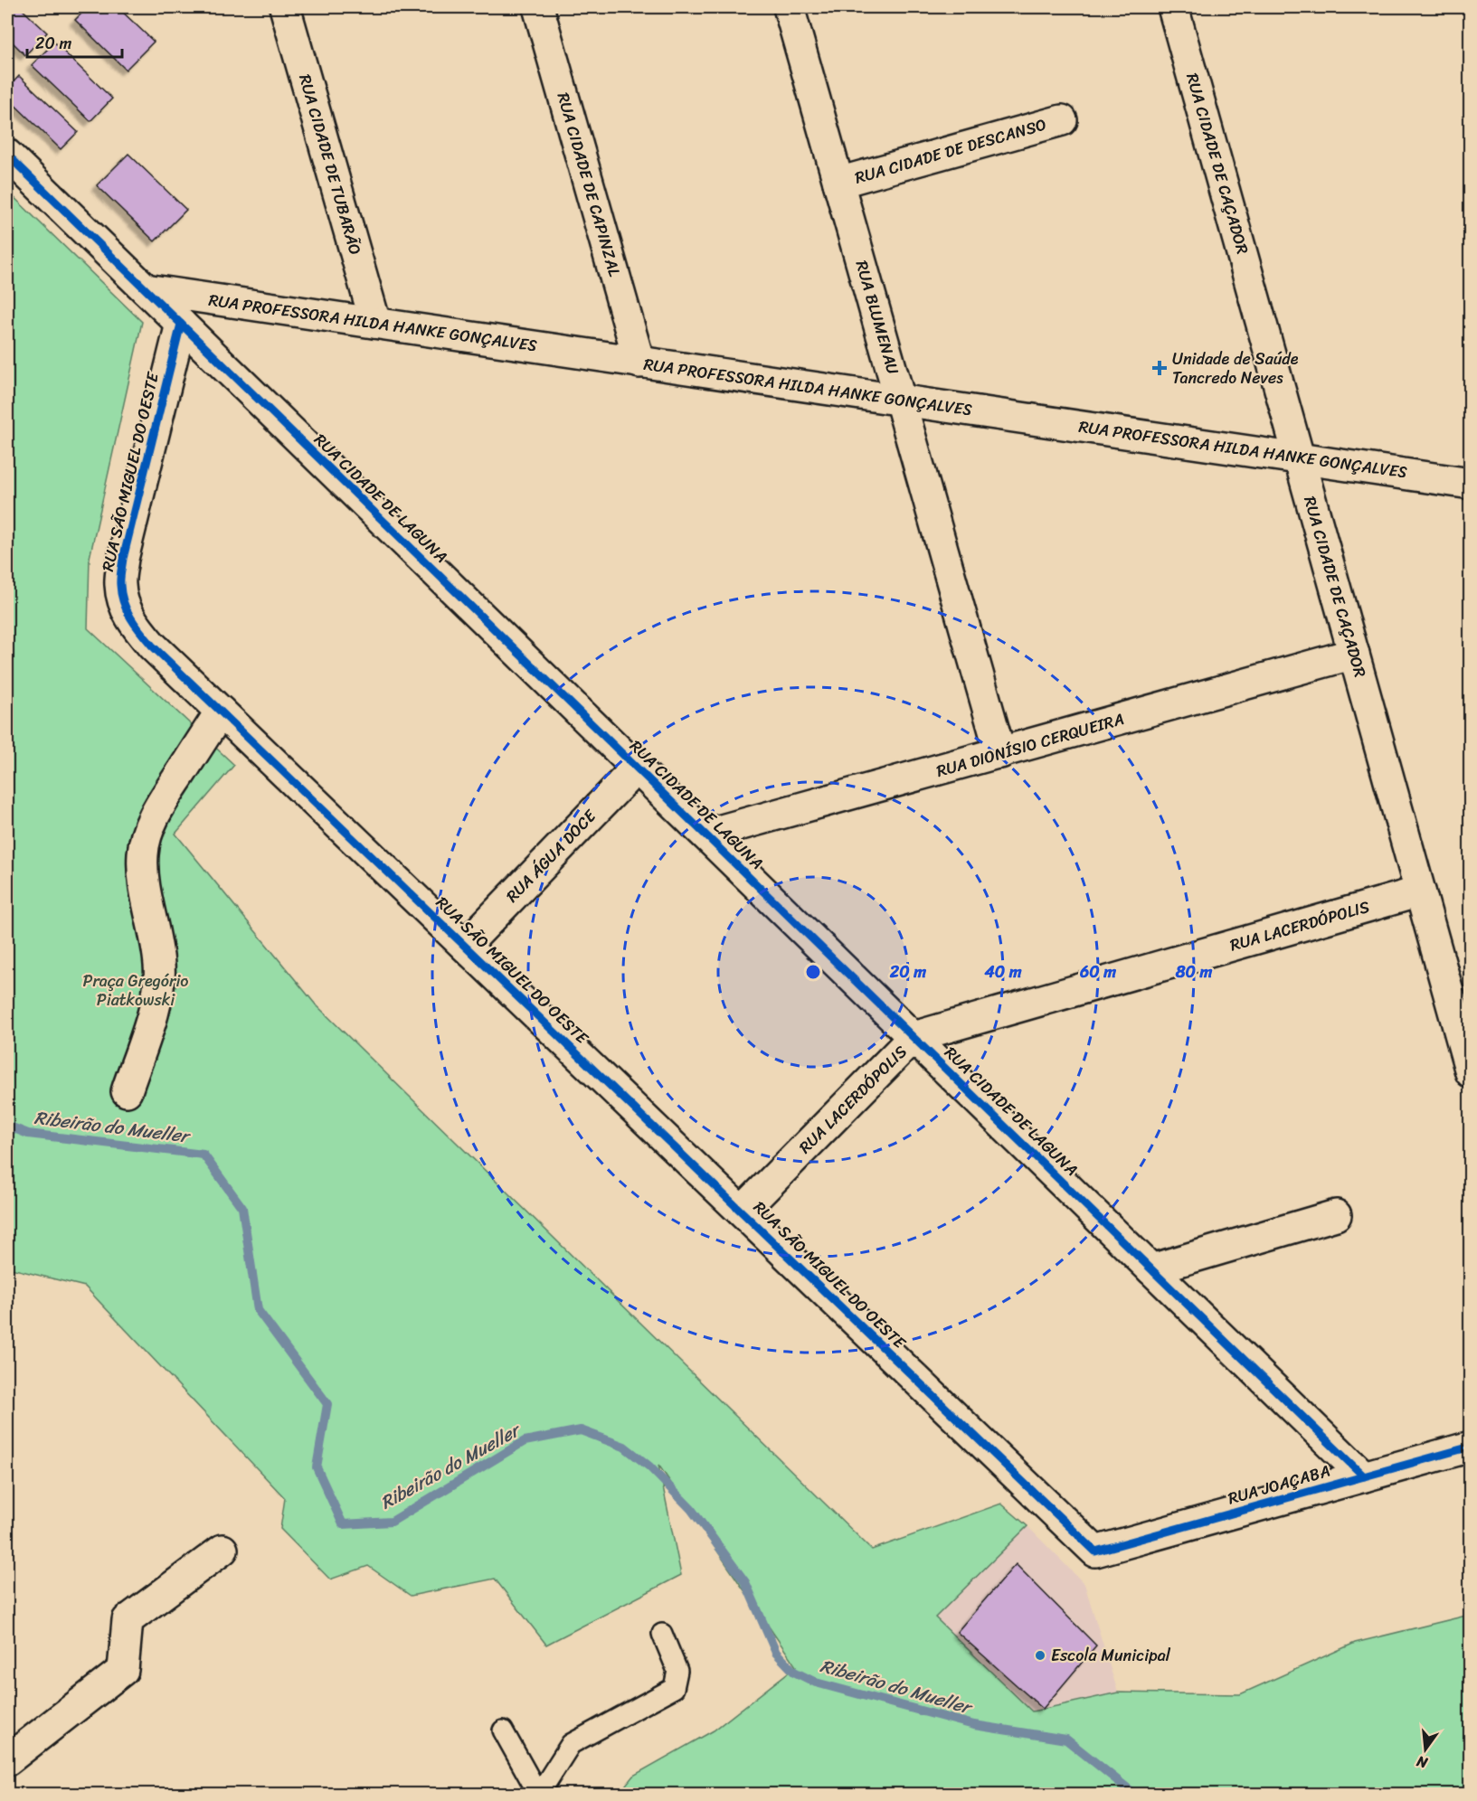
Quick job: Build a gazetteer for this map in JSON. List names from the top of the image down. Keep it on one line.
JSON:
{"streets":{"street":["RUA CIDADE DE DESCANSO","RUA CIDADE DE CAÇADOR","RUA CIDADE DE TUBARÃO","RUA CIDADE DE CAPINZAL","RUA BLUMENAU","RUA PROFESSORA HILDA HANKE GONÇALVES","RUA SÃO MIGUEL DO OESTE","RUA CIDADE DE LAGUNA","RUA DIONÍSIO CERQUEIRA","RUA ÁGUA DOCE","RUA LACERDÓPOLIS","RUA JOAÇABA"]},"crossings":[["RUA CIDADE DE DESCANSO","RUA BLUMENAU"],["RUA CIDADE DE CAÇADOR","RUA PROFESSORA HILDA HANKE GONÇALVES"],["RUA CIDADE DE CAÇADOR","RUA DIONÍSIO CERQUEIRA"],["RUA CIDADE DE CAÇADOR","RUA LACERDÓPOLIS"],["RUA CIDADE DE TUBARÃO","RUA PROFESSORA HILDA HANKE GONÇALVES"],["RUA CIDADE DE CAPINZAL","RUA PROFESSORA HILDA HANKE GONÇALVES"],["RUA BLUMENAU","RUA PROFESSORA HILDA HANKE GONÇALVES"],["RUA BLUMENAU","RUA DIONÍSIO CERQUEIRA"],["RUA PROFESSORA HILDA HANKE GONÇALVES","RUA CIDADE DE LAGUNA"],["RUA SÃO MIGUEL DO OESTE","RUA CIDADE DE LAGUNA"],["RUA SÃO MIGUEL DO OESTE","RUA ÁGUA DOCE"],["RUA SÃO MIGUEL DO OESTE","RUA LACERDÓPOLIS"],["RUA SÃO MIGUEL DO OESTE","RUA JOAÇABA"],["RUA CIDADE DE LAGUNA","RUA DIONÍSIO CERQUEIRA"],["RUA CIDADE DE LAGUNA","RUA ÁGUA DOCE"],["RUA CIDADE DE LAGUNA","RUA LACERDÓPOLIS"],["RUA CIDADE DE LAGUNA","RUA JOAÇABA"]],"water":["Ribeirão do Mueller"],"parks":["Praça Gregório Piatkowski"],"places":{"health":["Unidade de Saúde Tancredo Neves"],"other":["Escola Municipal"]},"scale_bar":"20 m","north":"bottom","rings":["20 m","40 m","60 m","80 m"]}
